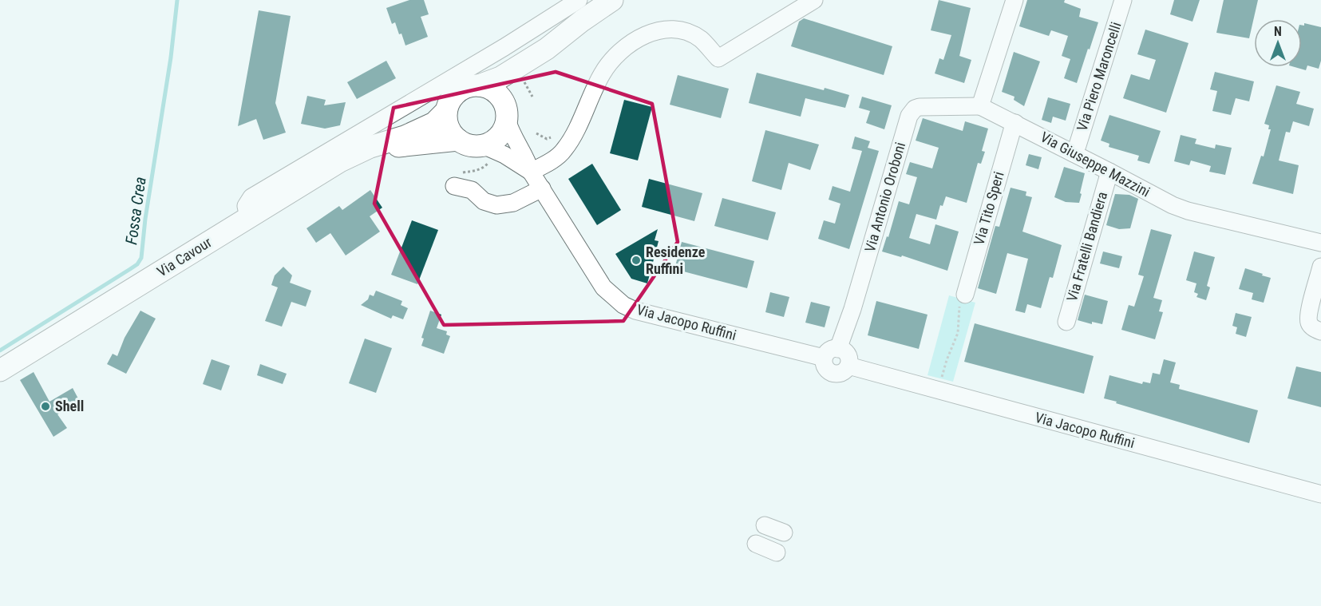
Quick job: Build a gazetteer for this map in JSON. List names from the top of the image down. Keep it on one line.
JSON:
{"streets":{"main road":["Via Cavour"],"street":["Via Piero Maroncelli","Via Giuseppe Mazzini","Via Antonio Oroboni","Via Tito Speri","Via Fratelli Bandiera","Via Jacopo Ruffini"]},"crossings":[["Via Piero Maroncelli","Via Giuseppe Mazzini"],["Via Giuseppe Mazzini","Via Antonio Oroboni"],["Via Giuseppe Mazzini","Via Tito Speri"],["Via Giuseppe Mazzini","Via Fratelli Bandiera"],["Via Antonio Oroboni","Via Jacopo Ruffini"],["Via Cavour","Via Jacopo Ruffini"]],"water":["Fossa Crea"],"places":["Residenze Ruffini","Shell"],"north":"top"}
